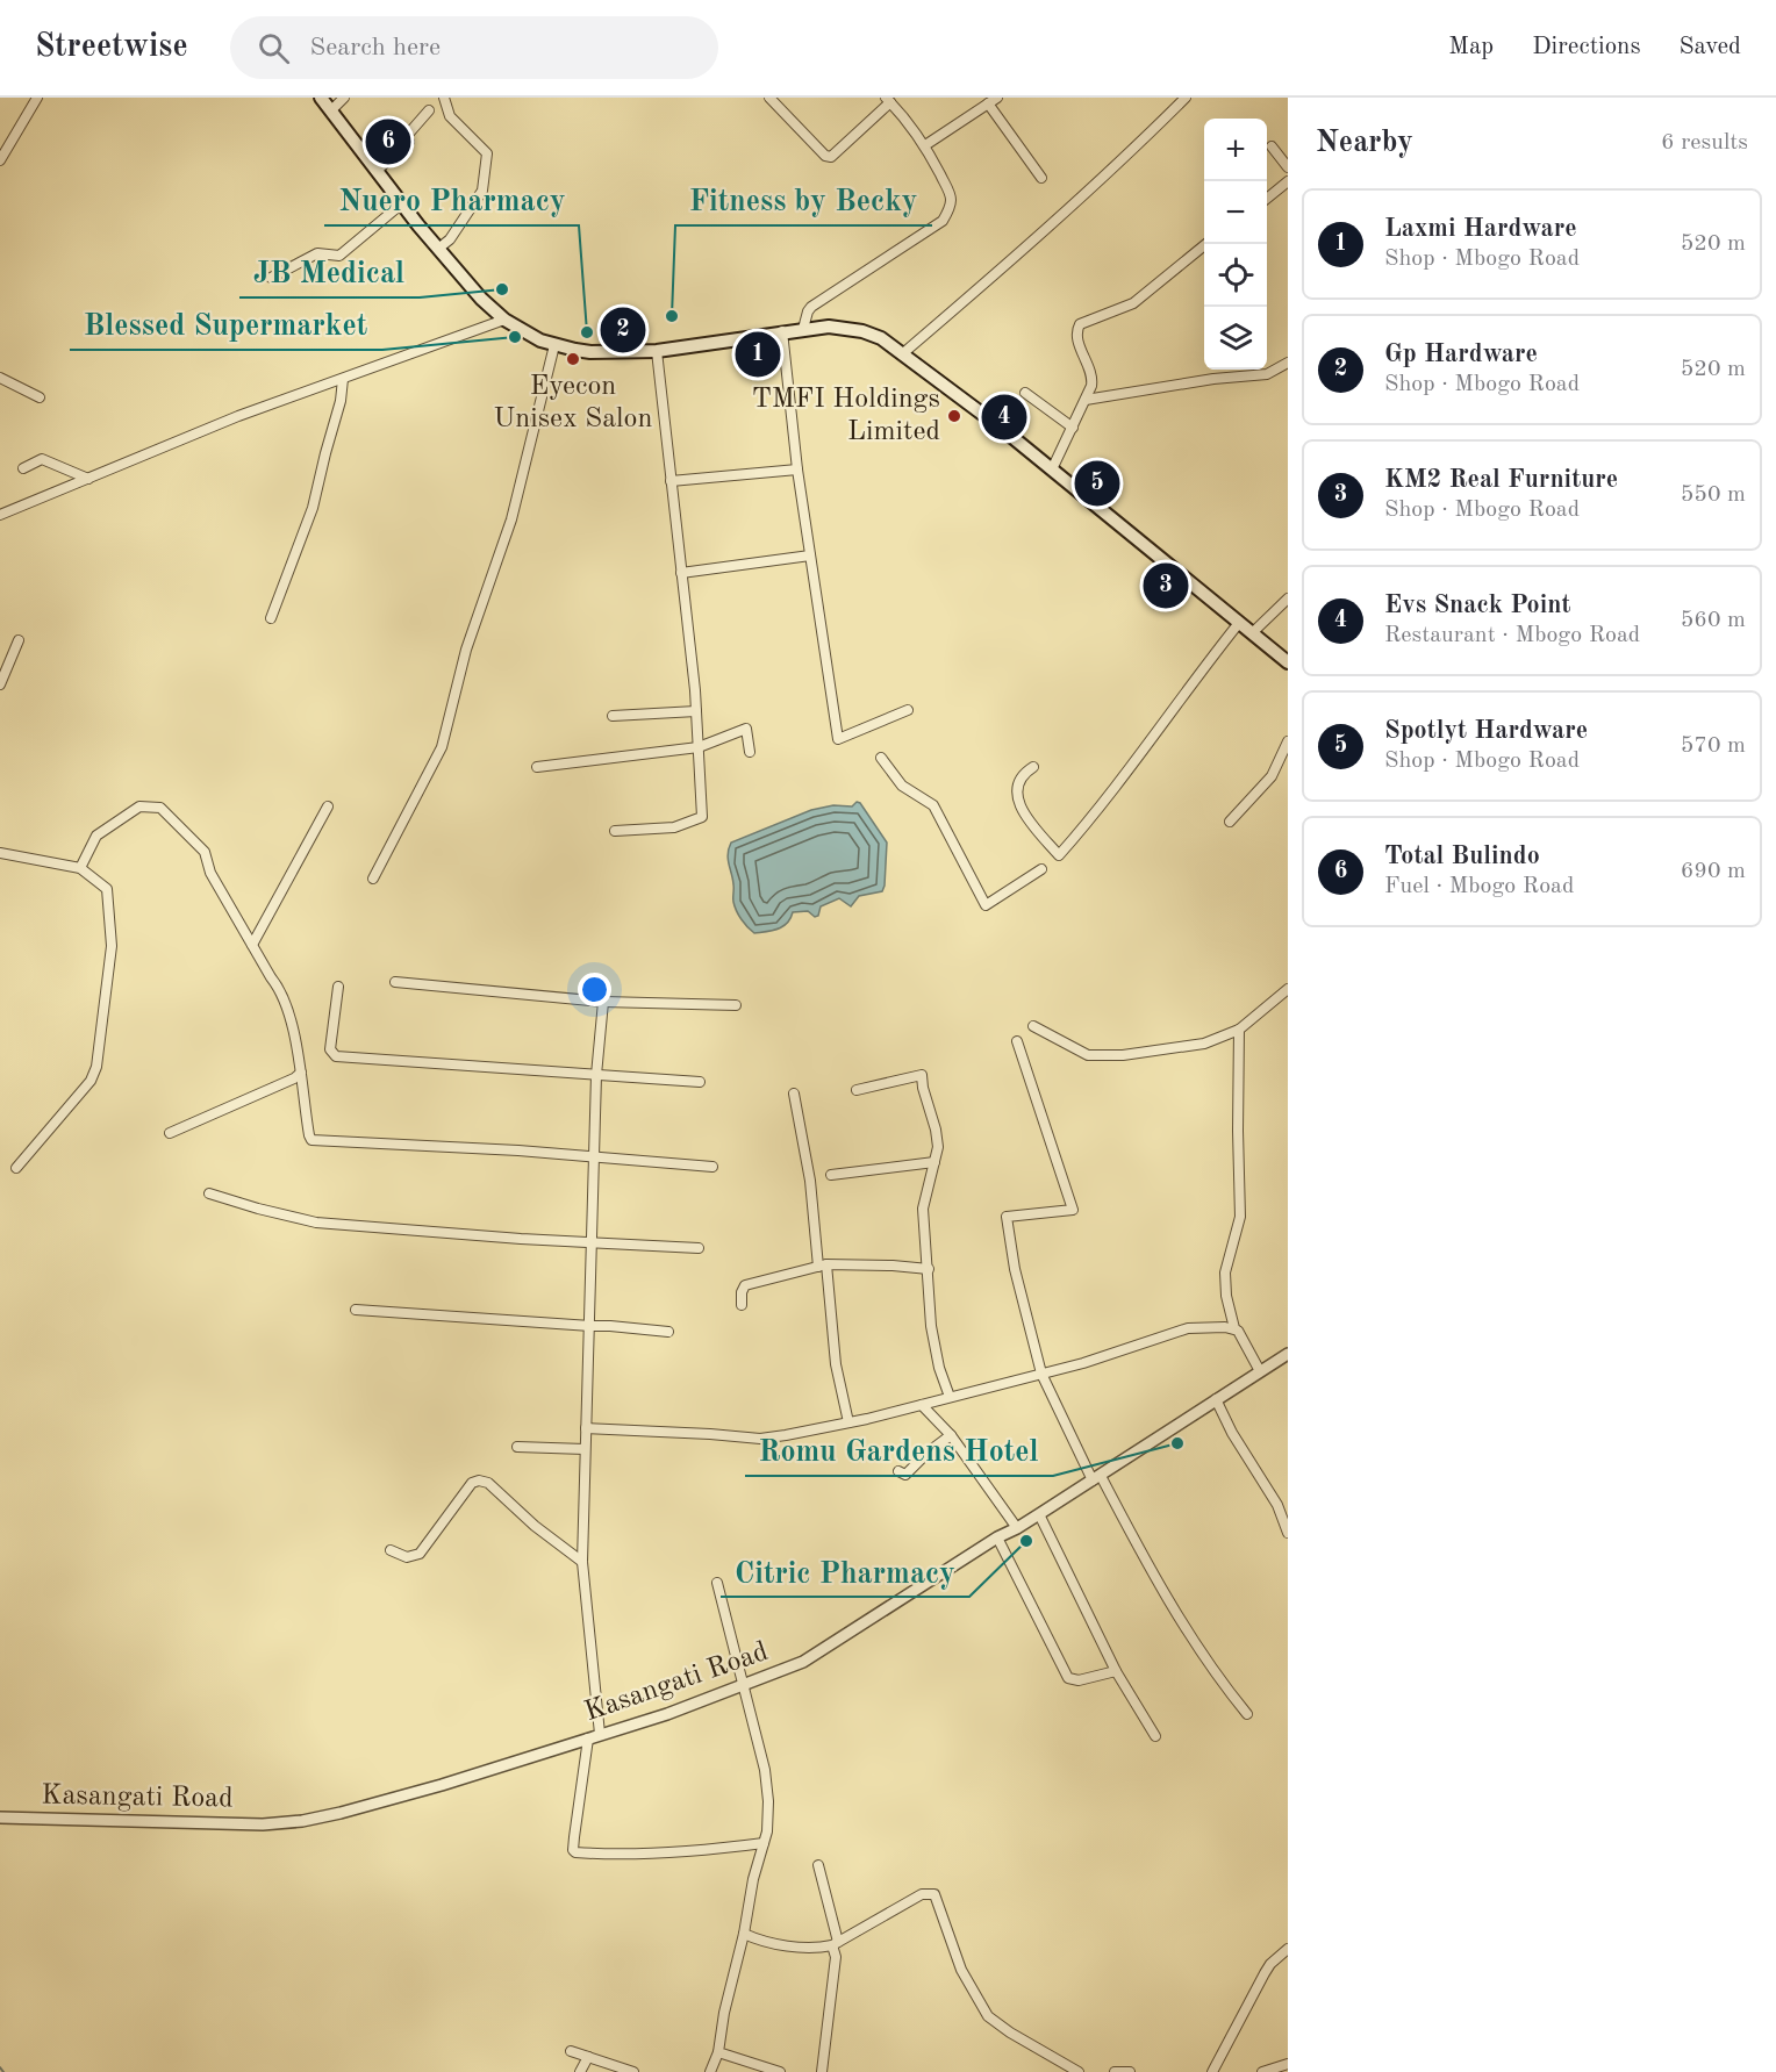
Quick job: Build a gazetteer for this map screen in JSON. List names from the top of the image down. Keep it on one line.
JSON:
{"streets":{"street":["Kasangati Road"]},"places":["JB Medical","Fitness by Becky","Nuero Pharmacy","Blessed Supermarket","Eyecon Unisex Salon","TMFI Holdings Limited","Romu Gardens Hotel","Citric Pharmacy"],"page":{"header":"Streetwise","search":"Search here","nav":["Map","Directions","Saved"],"heading":["Nearby","6 results"],"pins":["6","2","1","4","5","3"],"map_buttons":["+","−"],"list":[{"mark":"1","name":"Laxmi Hardware","note":"Shop · Mbogo Road","value":"520 m"},{"mark":"2","name":"Gp Hardware","note":"Shop · Mbogo Road","value":"520 m"},{"mark":"3","name":"KM2 Real Furniture","note":"Shop · Mbogo Road","value":"550 m"},{"mark":"4","name":"Evs Snack Point","note":"Restaurant · Mbogo Road","value":"560 m"},{"mark":"5","name":"Spotlyt Hardware","note":"Shop · Mbogo Road","value":"570 m"},{"mark":"6","name":"Total Bulindo","note":"Fuel · Mbogo Road","value":"690 m"}]}}
